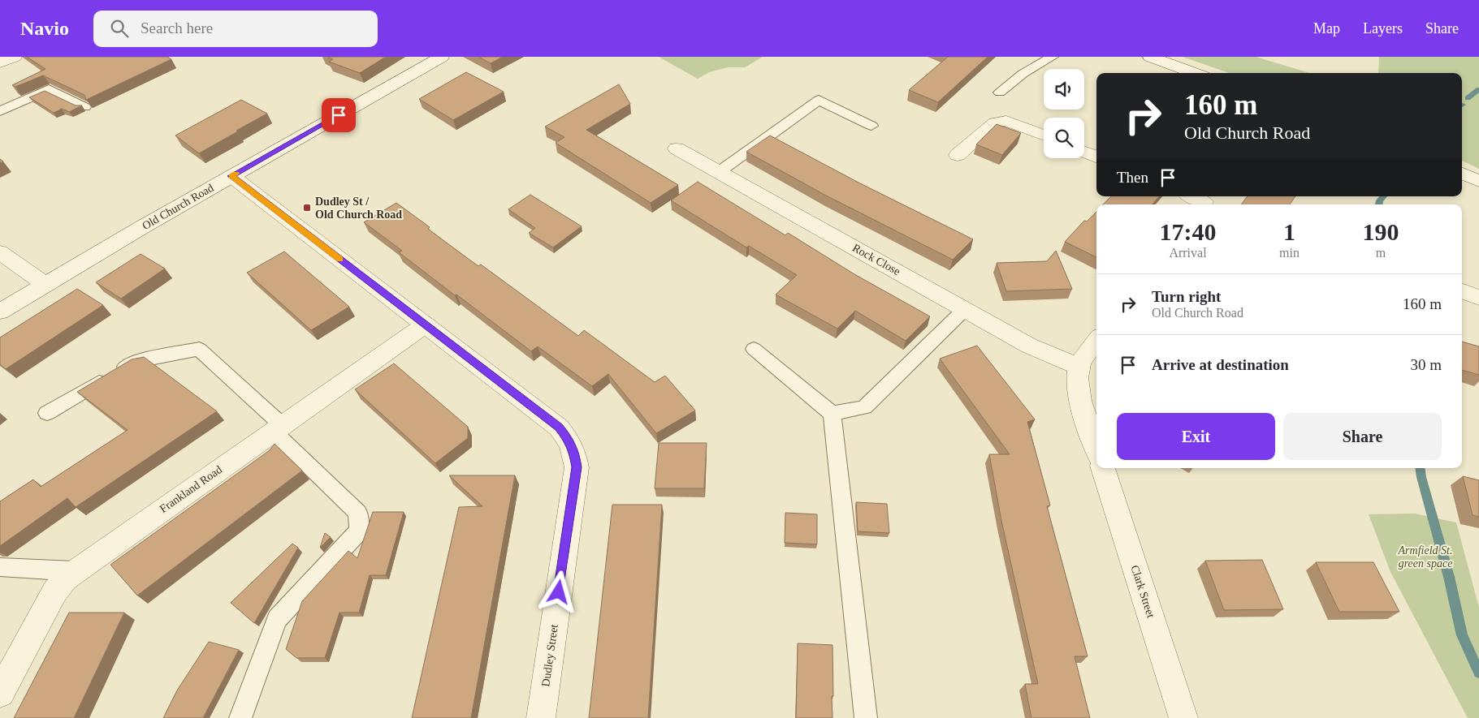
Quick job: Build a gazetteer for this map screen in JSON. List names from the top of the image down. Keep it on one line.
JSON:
{"streets":{"street":["Old Church Road","Rock Close","Frankland Road","Clark Street","Dudley Street"]},"crossings":[["Old Church Road","Dudley Street"],["Frankland Road","Dudley Street"]],"parks":["Armfield St. green space"],"places":{"transit":["Dudley St / Old Church Road"]},"page":{"header":"Navio","search":"Search here","nav":["Map","Layers","Share"],"turn":["160 m","Old Church Road"],"then":"Then","eta":["17:40","Arrival","1","min","190","m"],"list":[{"name":"Turn right","note":"Old Church Road","value":"160 m"},{"name":"Arrive at destination","value":"30 m"}],"buttons":["Exit","Share"]}}
